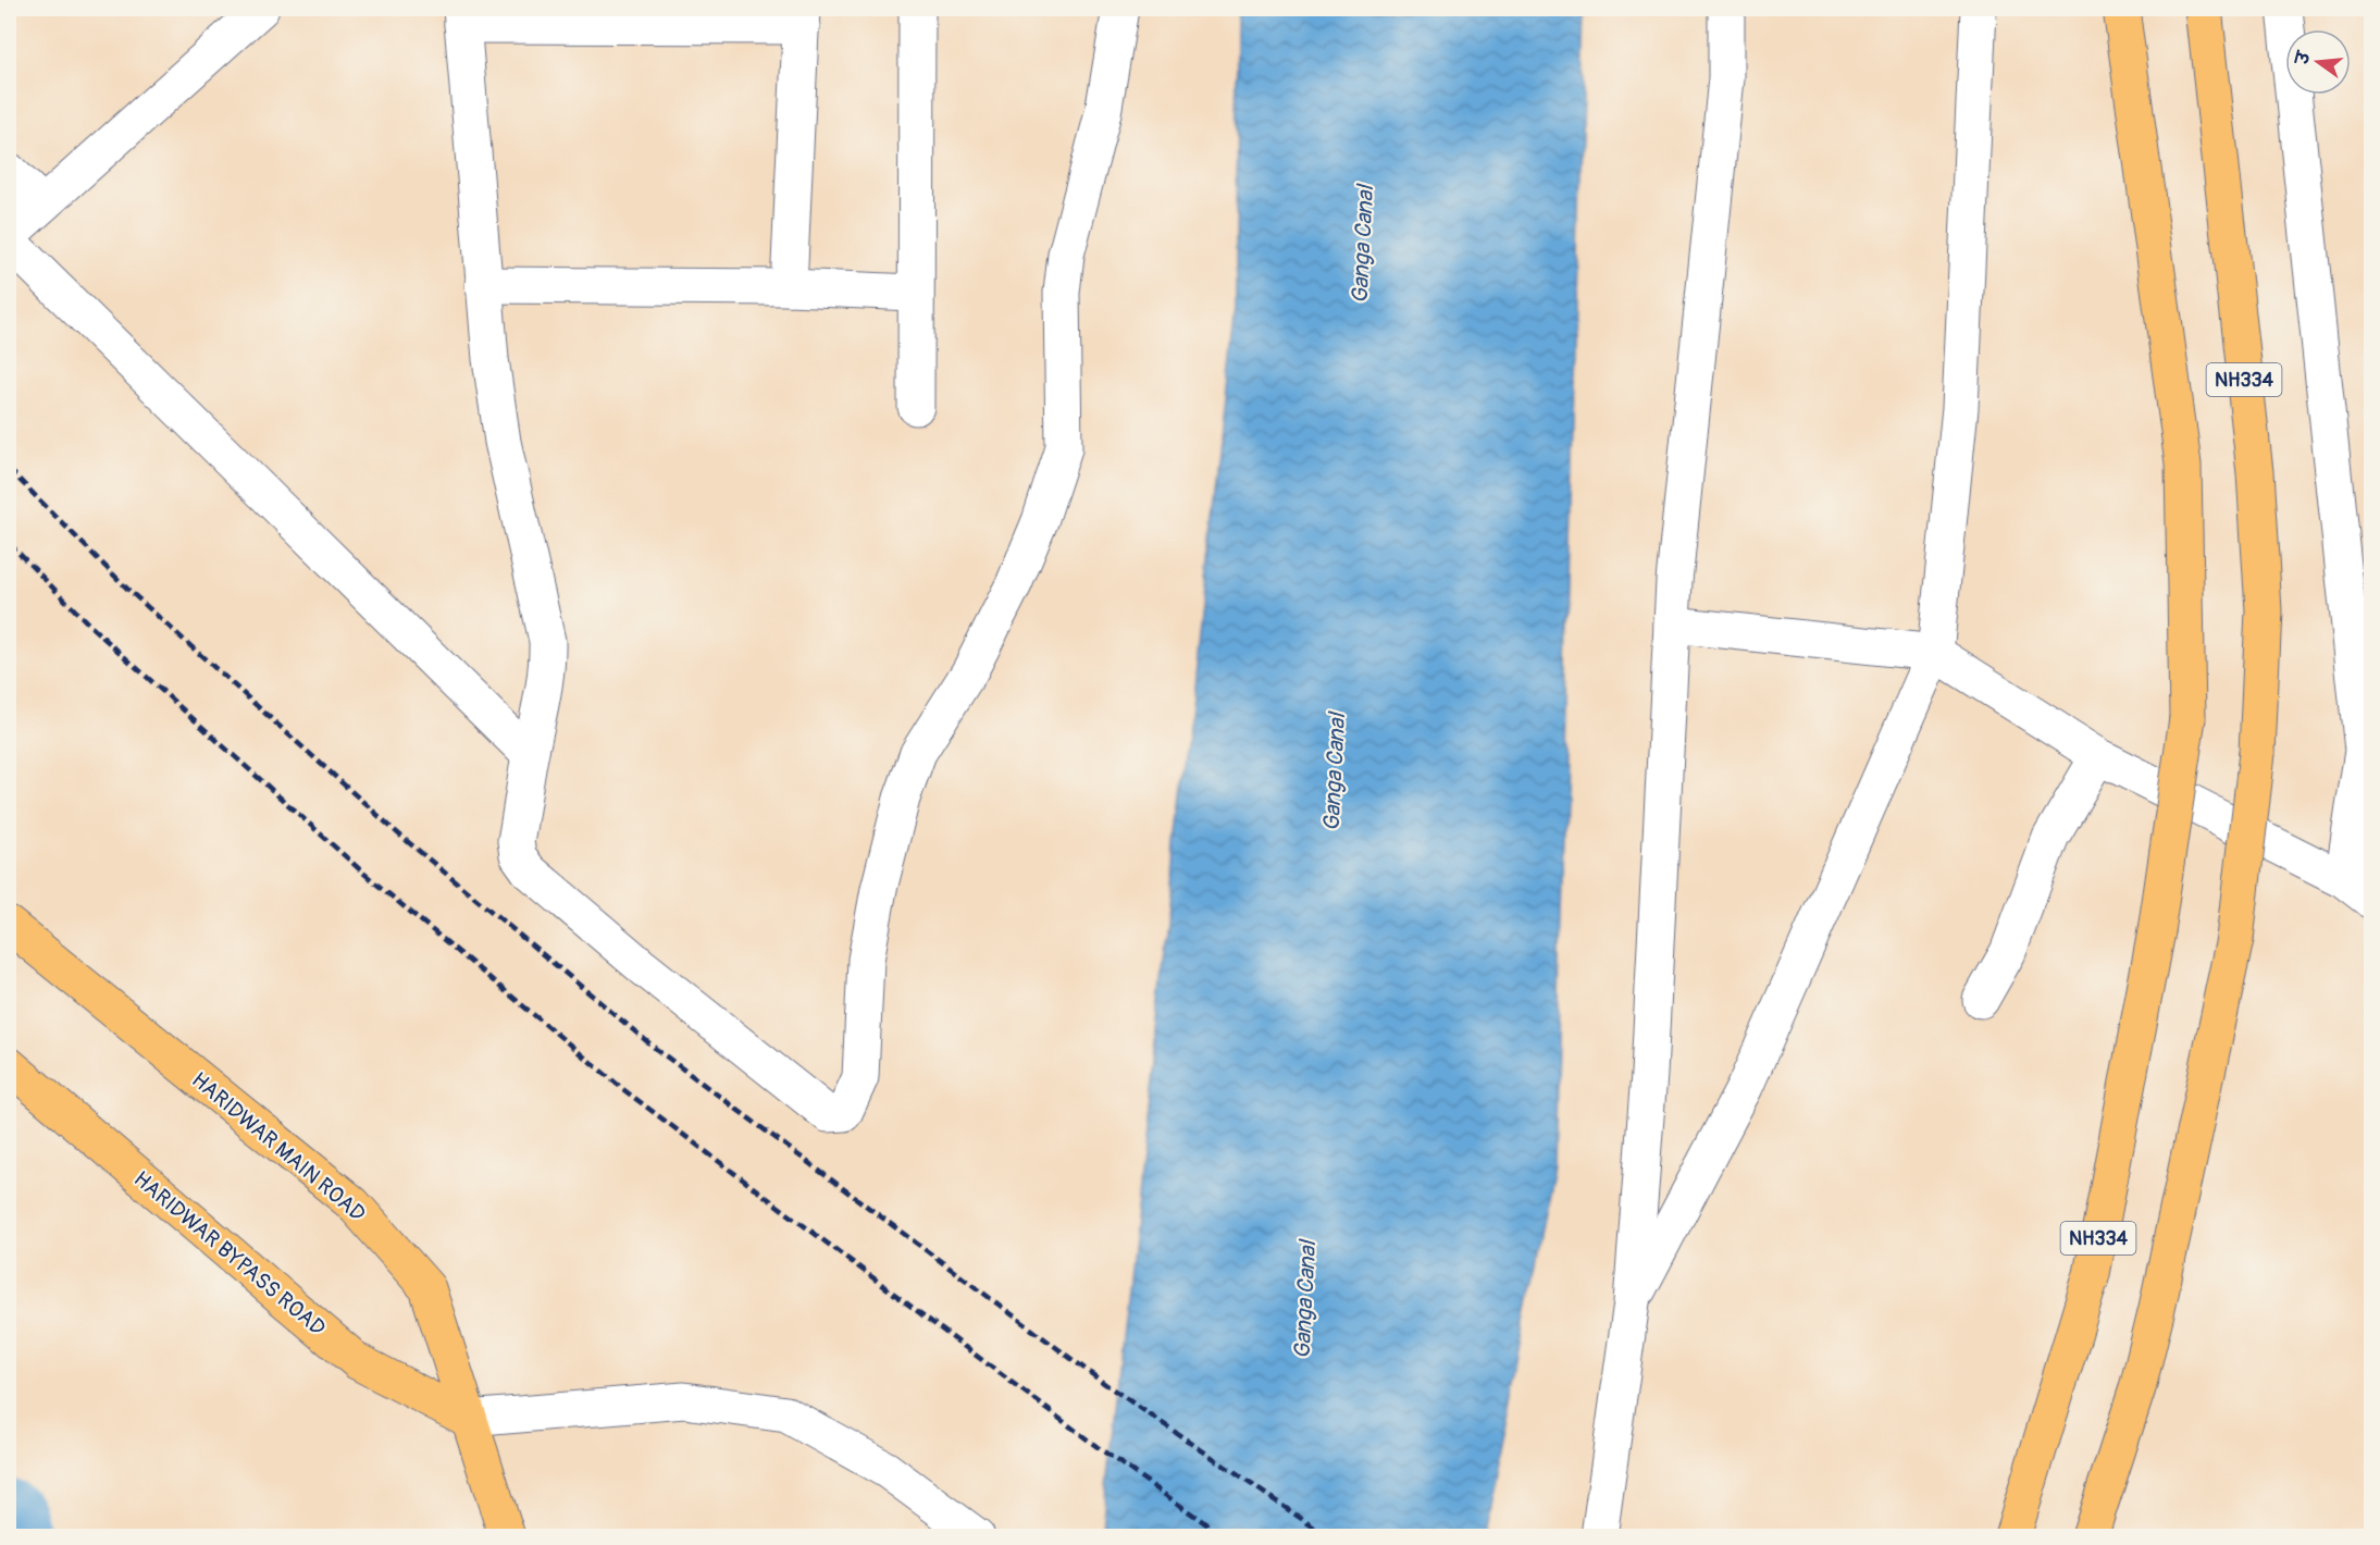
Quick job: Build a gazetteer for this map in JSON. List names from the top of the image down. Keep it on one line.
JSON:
{"streets":{"main road":["NH334","HARIDWAR MAIN ROAD","HARIDWAR BYPASS ROAD"]},"crossings":[["HARIDWAR MAIN ROAD","HARIDWAR BYPASS ROAD"]],"water":["Ganga Canal"],"north":"left"}
